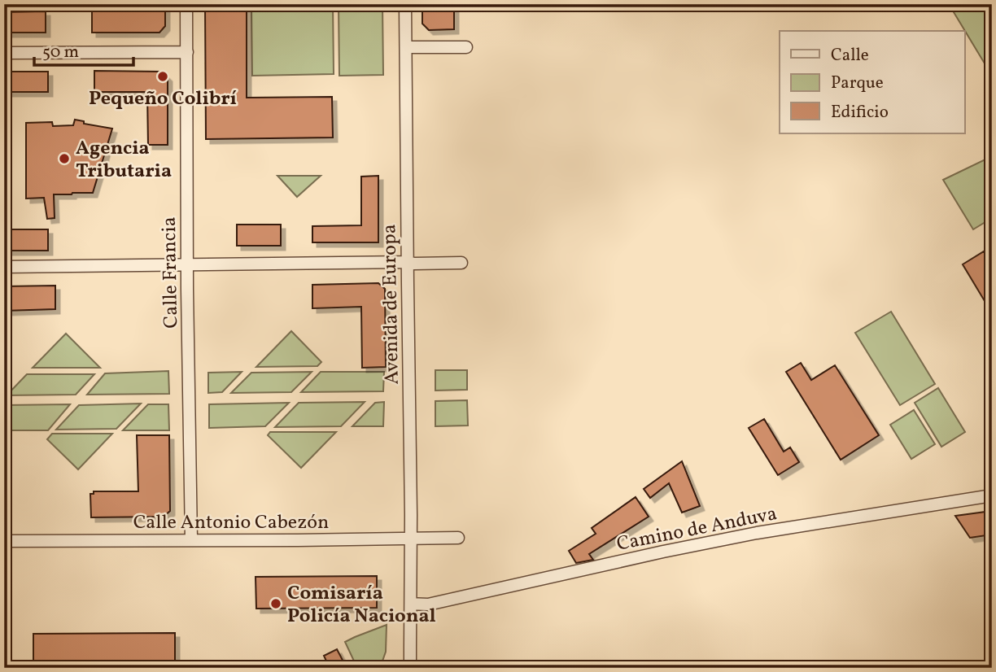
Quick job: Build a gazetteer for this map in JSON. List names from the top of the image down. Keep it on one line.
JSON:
{"streets":{"street":["Calle Francia","Avenida de Europa","Calle Antonio Cabezón","Camino de Anduva"]},"crossings":[["Calle Francia","Calle Antonio Cabezón"],["Avenida de Europa","Calle Antonio Cabezón"],["Avenida de Europa","Camino de Anduva"]],"places":["Pequeño Colibrí","Agencia Tributaria","Comisaría Policía Nacional"],"legend":["Calle","Parque","Edificio"],"scale_bar":"50 m"}
